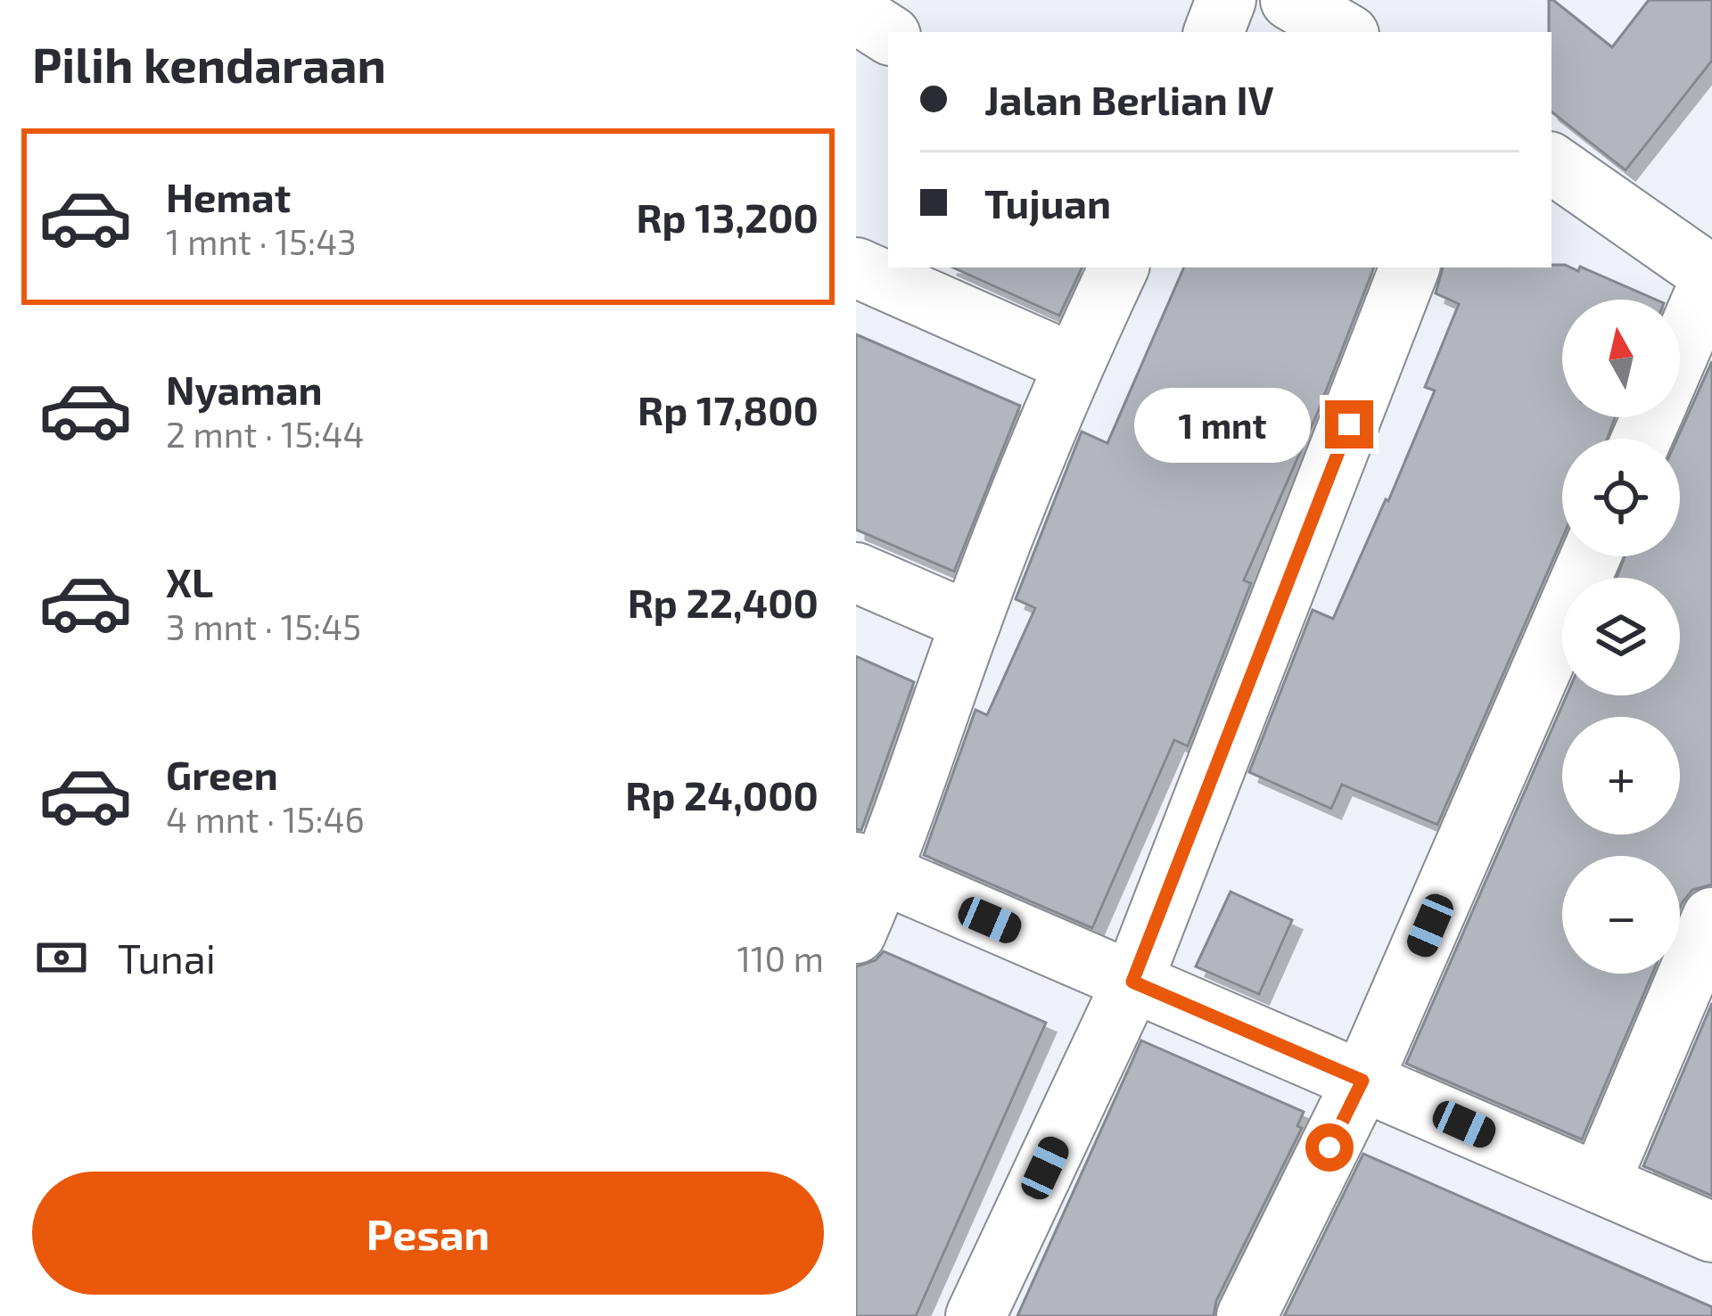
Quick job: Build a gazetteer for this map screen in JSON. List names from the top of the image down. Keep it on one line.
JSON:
{"north":"top","page":{"heading":"Pilih kendaraan","banner":["Jalan Berlian IV","Tujuan"],"list":[{"name":"Hemat","note":"1 mnt · 15:43","value":"Rp 13,200"},{"name":"Nyaman","note":"2 mnt · 15:44","value":"Rp 17,800"},{"name":"XL","note":"3 mnt · 15:45","value":"Rp 22,400"},{"name":"Green","note":"4 mnt · 15:46","value":"Rp 24,000"}],"map_buttons":["+","−"],"bubble":"1 mnt","pay":["Tunai","110 m"],"buttons":"Pesan"}}
